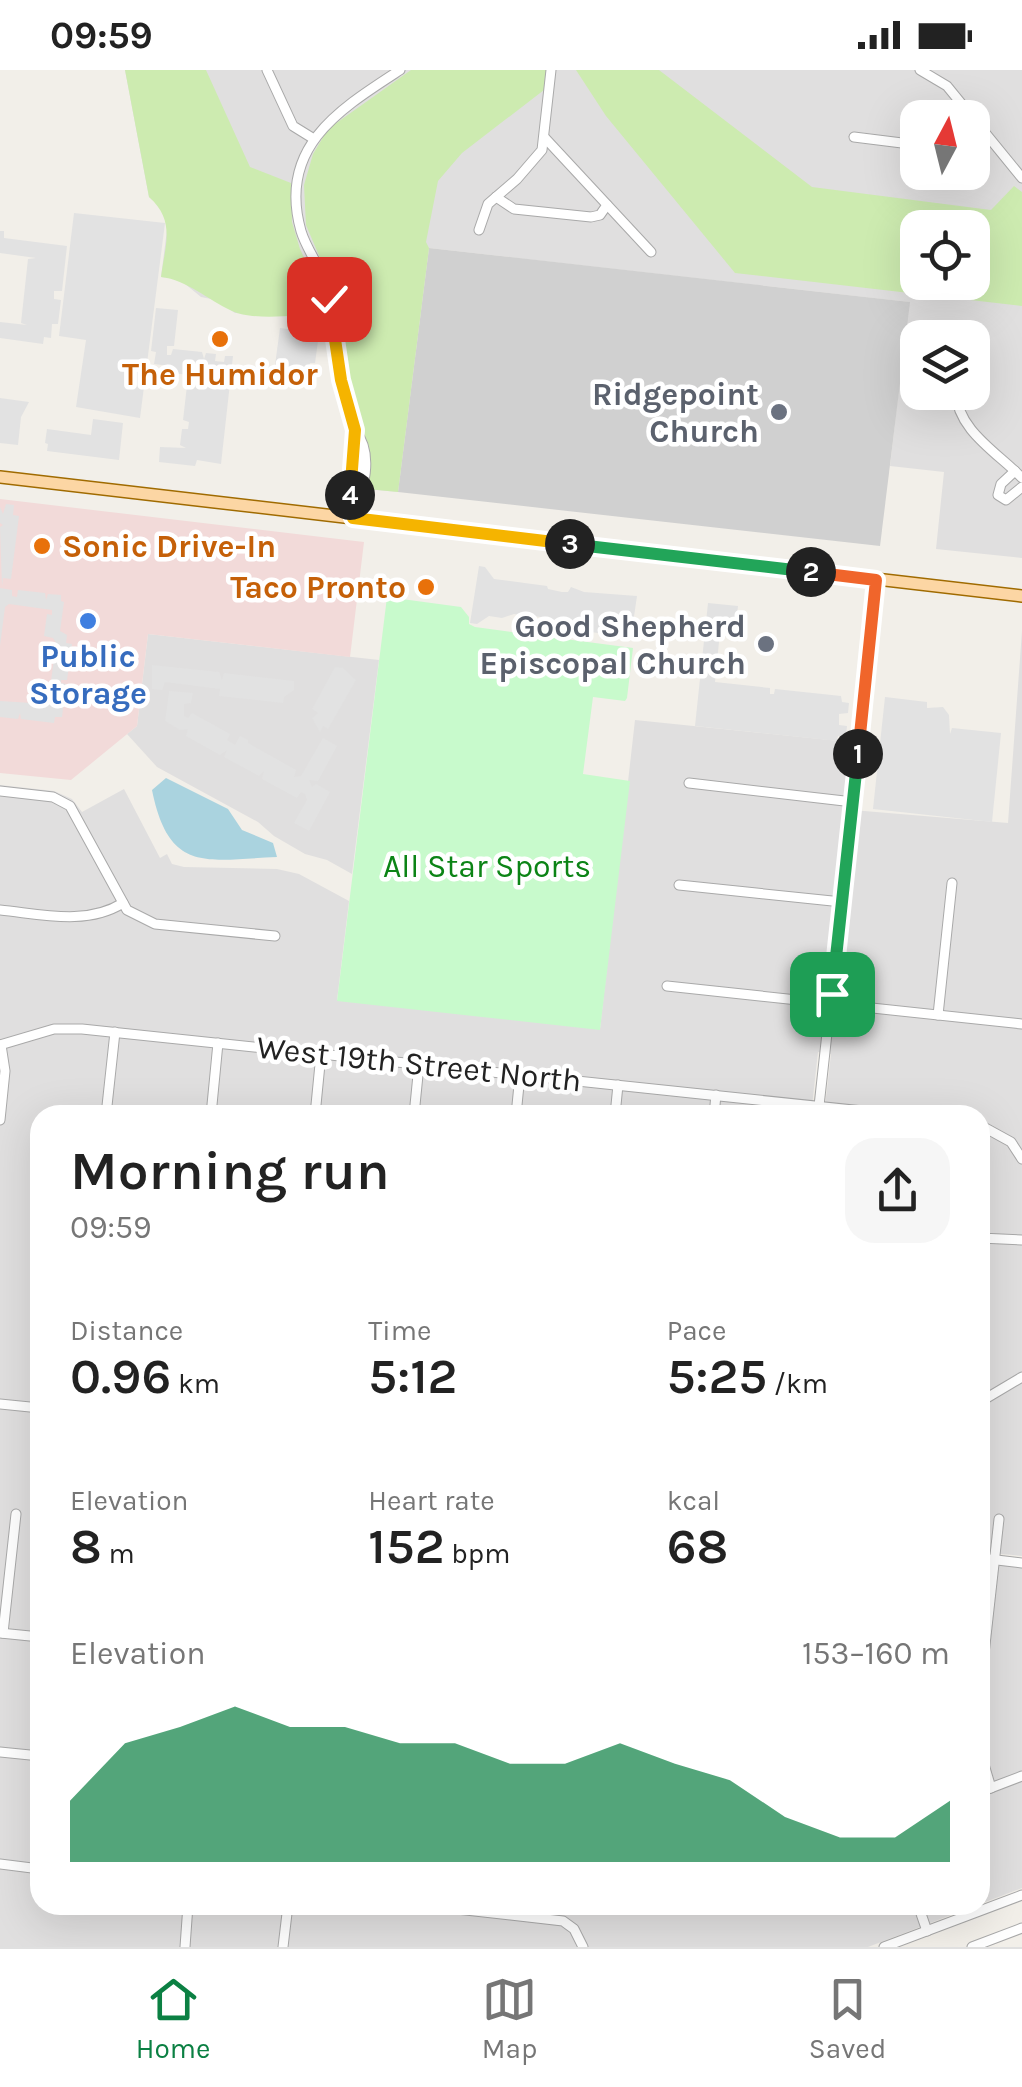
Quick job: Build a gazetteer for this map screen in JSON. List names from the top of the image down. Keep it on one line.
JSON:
{"streets":{"street":["West 19th Street North"]},"parks":["All Star Sports"],"places":["The Humidor","Ridgepoint Church","Sonic Drive-In","Taco Pronto","Public Storage","Good Shepherd Episcopal Church"],"north":"top","page":{"status":"09:59","pins":["4","3","2","1"],"heading":["Morning run","09:59"],"stats":[["Distance","0.96 km"],["Time","5:12"],["Pace","5:25 /km"],["Elevation","8 m"],["Heart rate","152 bpm"],["kcal","68"]],"chart":["Elevation","153–160 m"],"tabs":["Home","Map","Saved"]}}
